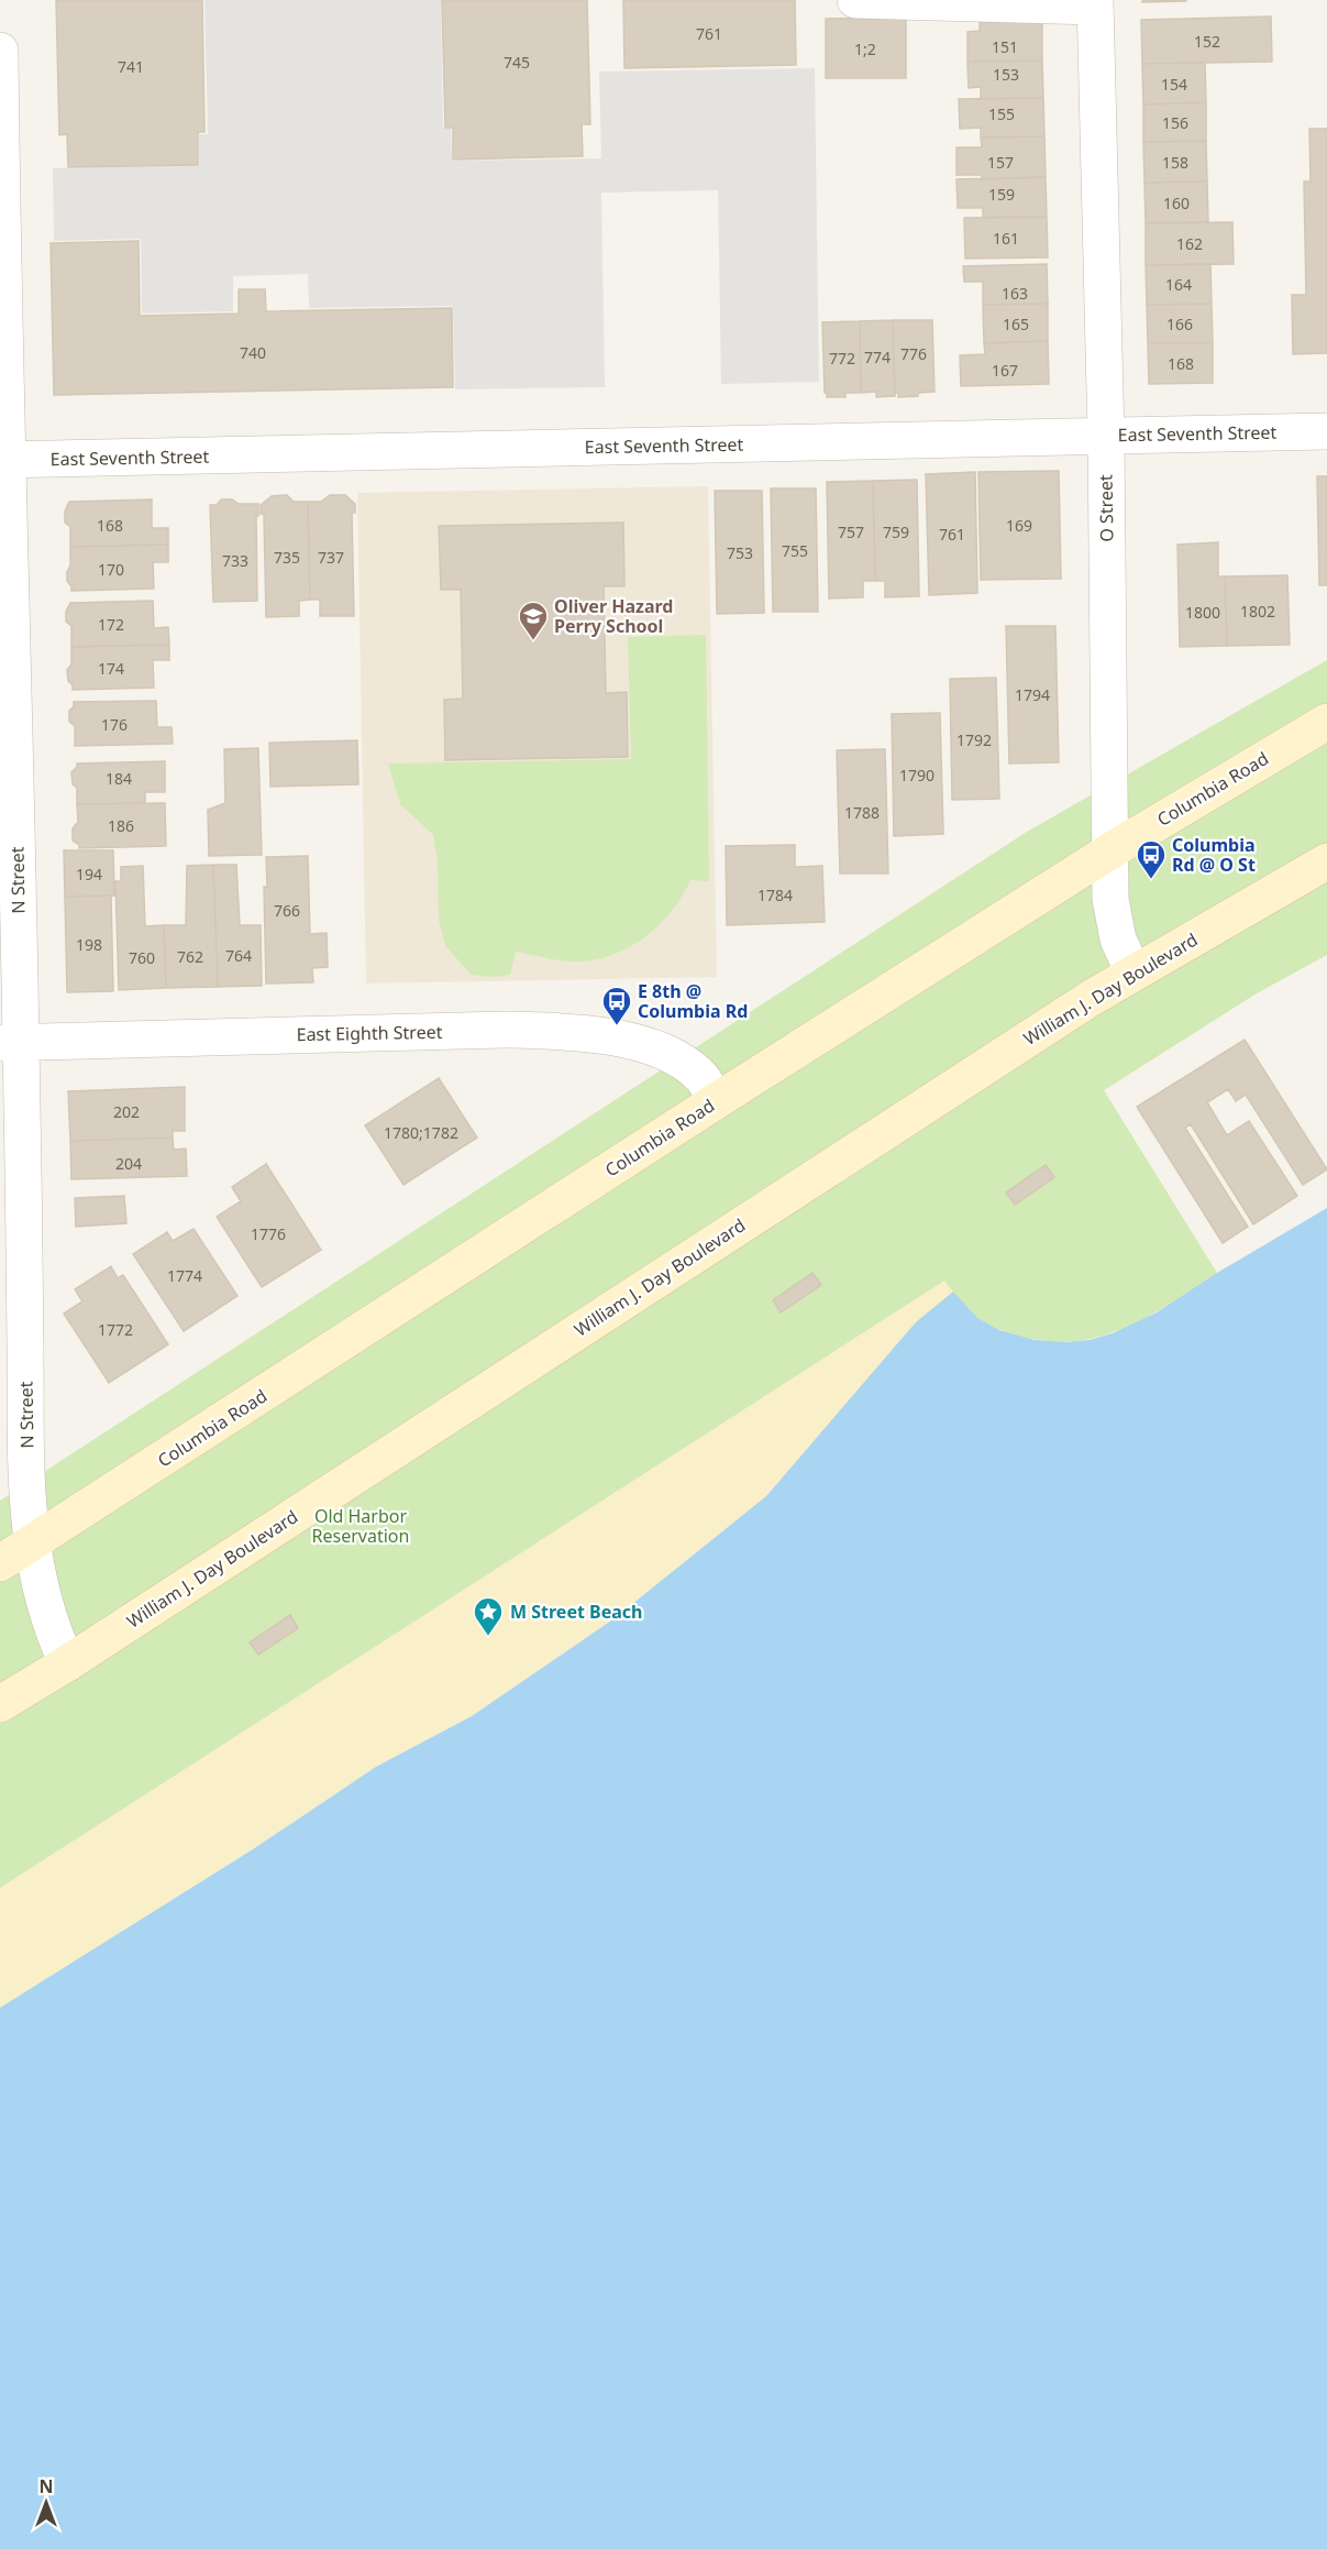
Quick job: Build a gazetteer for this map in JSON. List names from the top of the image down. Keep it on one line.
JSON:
{"streets":{"main road":["Columbia Road","William J. Day Boulevard"],"street":["East Seventh Street","O Street","N Street","East Eighth Street"]},"crossings":[["East Seventh Street","O Street"],["East Seventh Street","N Street"],["O Street","Columbia Road"],["O Street","William J. Day Boulevard"],["Columbia Road","N Street"],["Columbia Road","East Eighth Street"],["N Street","William J. Day Boulevard"],["N Street","East Eighth Street"]],"parks":["Old Harbor Reservation"],"places":{"school or university":["Oliver Hazard Perry School"],"bus stop":["Columbia Rd @ O St","E 8th @ Columbia Rd"],"place":["M Street Beach"]},"house_numbers":["761","152","151","1;2","745","741","153","154","155","156","157","158","159","160","161","162","164","163","165","166","740","776","774","772","168","167","168","169","757","759","761","755","753","735","737","733","170","1802","1800","172","174","1794","176","1792","1790","184","1788","186","194","1784","766","198","764","762","760","202","1780;1782","204","1776","1774","1772"],"north":"top"}
